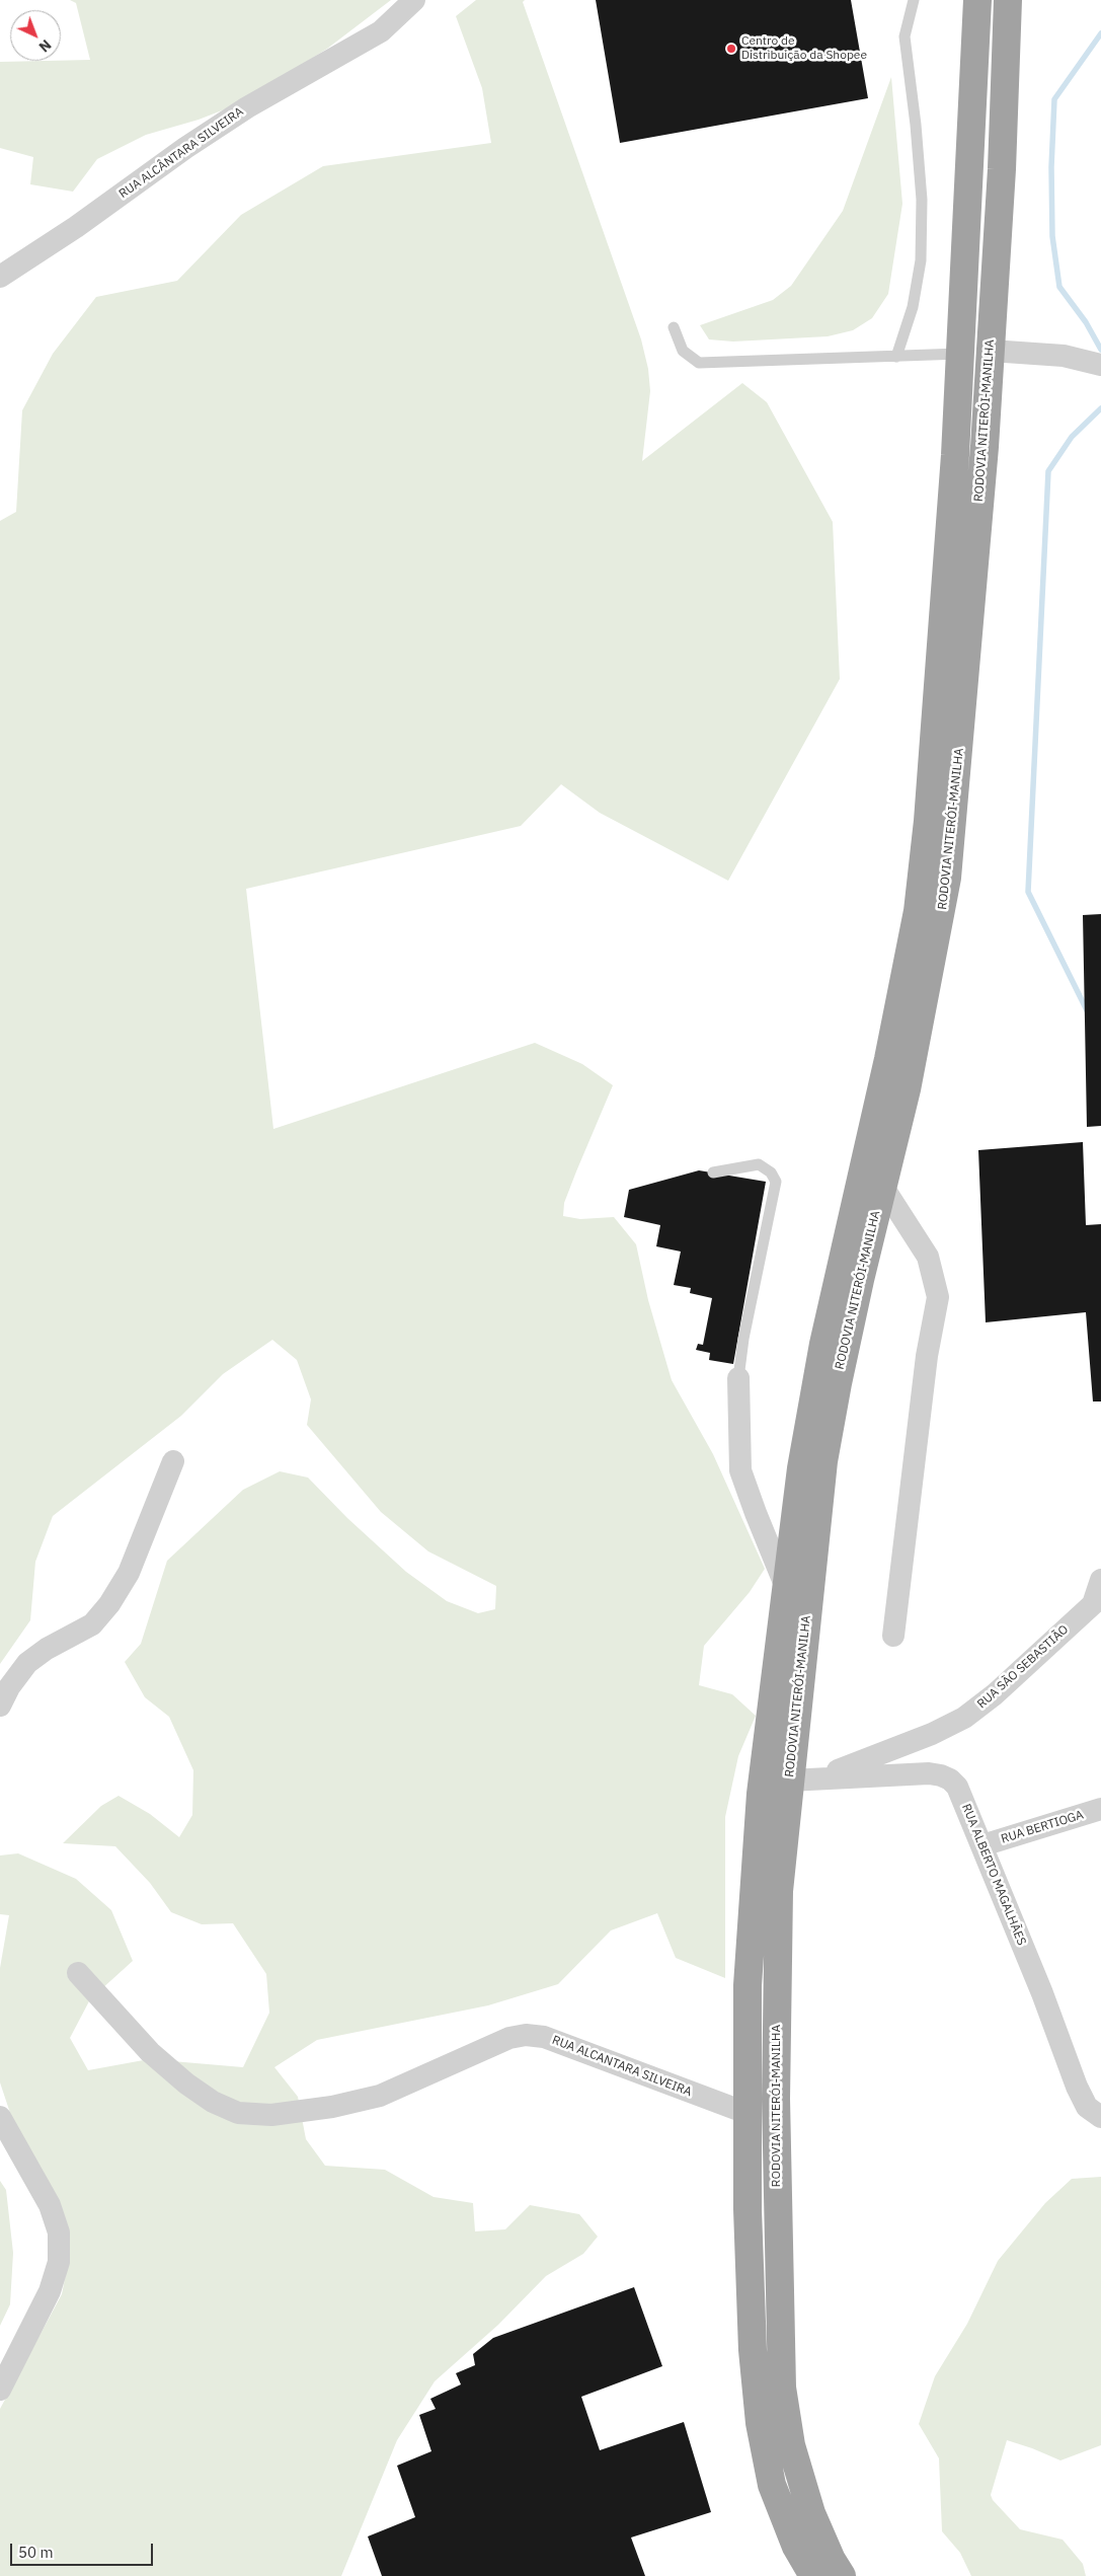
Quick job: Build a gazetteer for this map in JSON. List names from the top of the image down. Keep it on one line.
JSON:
{"streets":{"highway":["RODOVIA NITERÓI-MANILHA"],"street":["RUA ALCÂNTARA SILVEIRA","RUA SÃO SEBASTIÃO","RUA BERTIOGA","RUA ALBERTO MAGALHÃES","RUA ALCANTARA SILVEIRA"]},"crossings":[["RODOVIA NITERÓI-MANILHA","RUA SÃO SEBASTIÃO"],["RODOVIA NITERÓI-MANILHA","RUA ALBERTO MAGALHÃES"],["RODOVIA NITERÓI-MANILHA","RUA ALCANTARA SILVEIRA"],["RUA SÃO SEBASTIÃO","RUA ALBERTO MAGALHÃES"],["RUA BERTIOGA","RUA ALBERTO MAGALHÃES"]],"places":["Centro de Distribuição da Shopee"],"scale_bar":"50 m","north":"bottom right"}
